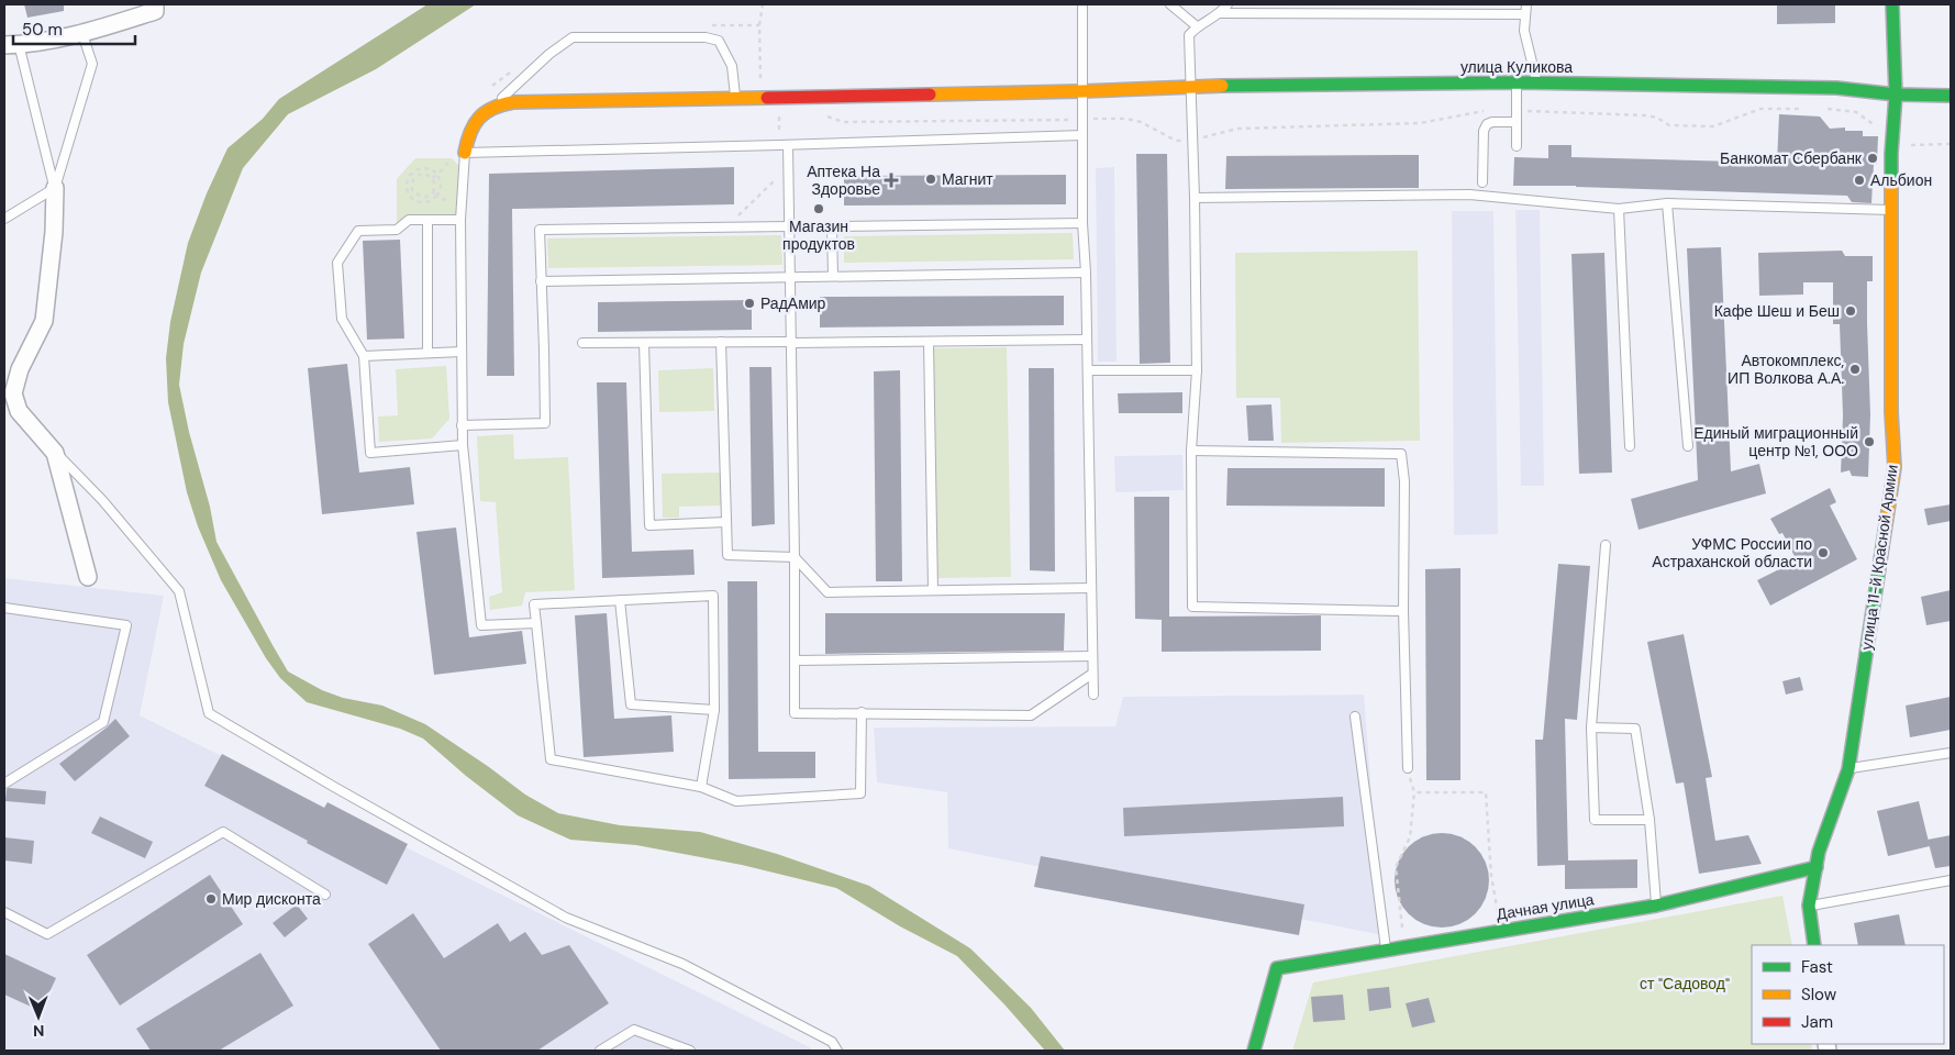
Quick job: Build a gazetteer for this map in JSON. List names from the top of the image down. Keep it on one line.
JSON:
{"streets":{"street":["улица Куликова","улица 11-й Красной Армии","Дачная улица"]},"crossings":[["улица Куликова","улица 11-й Красной Армии"],["улица 11-й Красной Армии","Дачная улица"]],"parks":["ст \"Садовод\""],"places":{"other":["Банкомат Сбербанк","Магнит","Альбион","Магазин продуктов","РадАмир","Кафе Шеш и Беш","Автокомплекс, ИП Волкова А.А.","Единый миграционный центр №1, ООО","УФМС России по Астраханской области","Мир дисконта"],"health":["Аптека На Здоровье"]},"legend":["Fast","Slow","Jam"],"scale_bar":"50 m","north":"bottom"}
